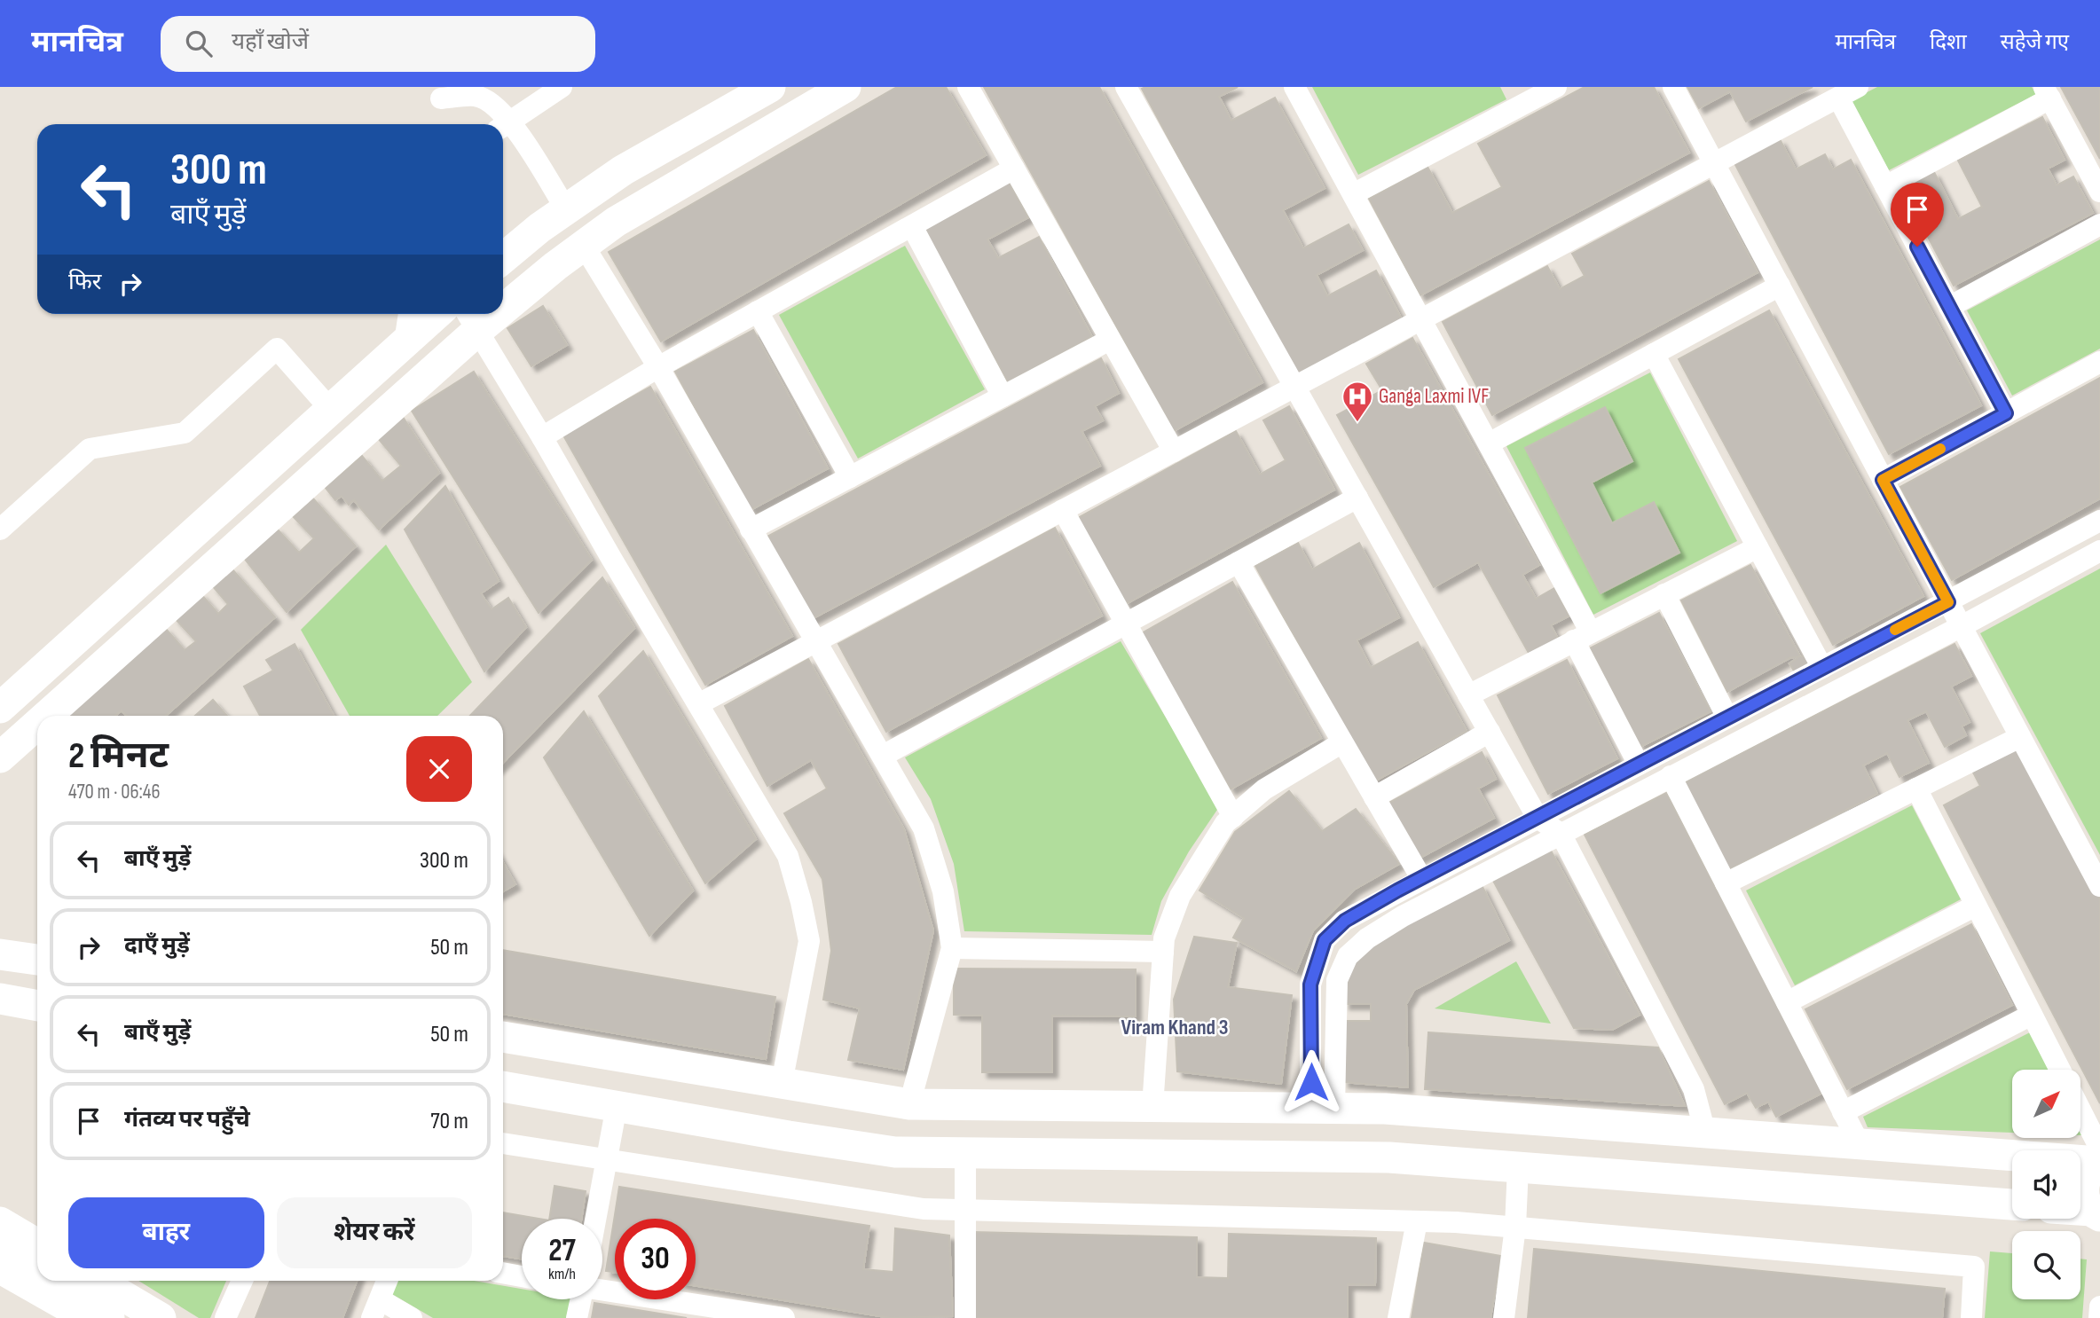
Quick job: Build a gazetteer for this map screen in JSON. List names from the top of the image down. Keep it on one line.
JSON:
{"districts":["Viram Khand 3"],"places":{"hospital":["Ganga Laxmi IVF"]},"north":"top right","page":{"header":"मानचित्र","search":"यहाँ खोजें","nav":["मानचित्र","दिशा","सहेजे गए"],"turn":["300 m","बाएँ मुड़ें"],"then":"फिर","heading":["2 मिनट","470 m · 06:46"],"list":[{"name":"बाएँ मुड़ें","value":"300 m"},{"name":"दाएँ मुड़ें","value":"50 m"},{"name":"बाएँ मुड़ें","value":"50 m"},{"name":"गंतव्य पर पहुँचे","value":"70 m"}],"buttons":["बाहर","शेयर करें"],"speed":"27 km/h","limit":"30"}}
